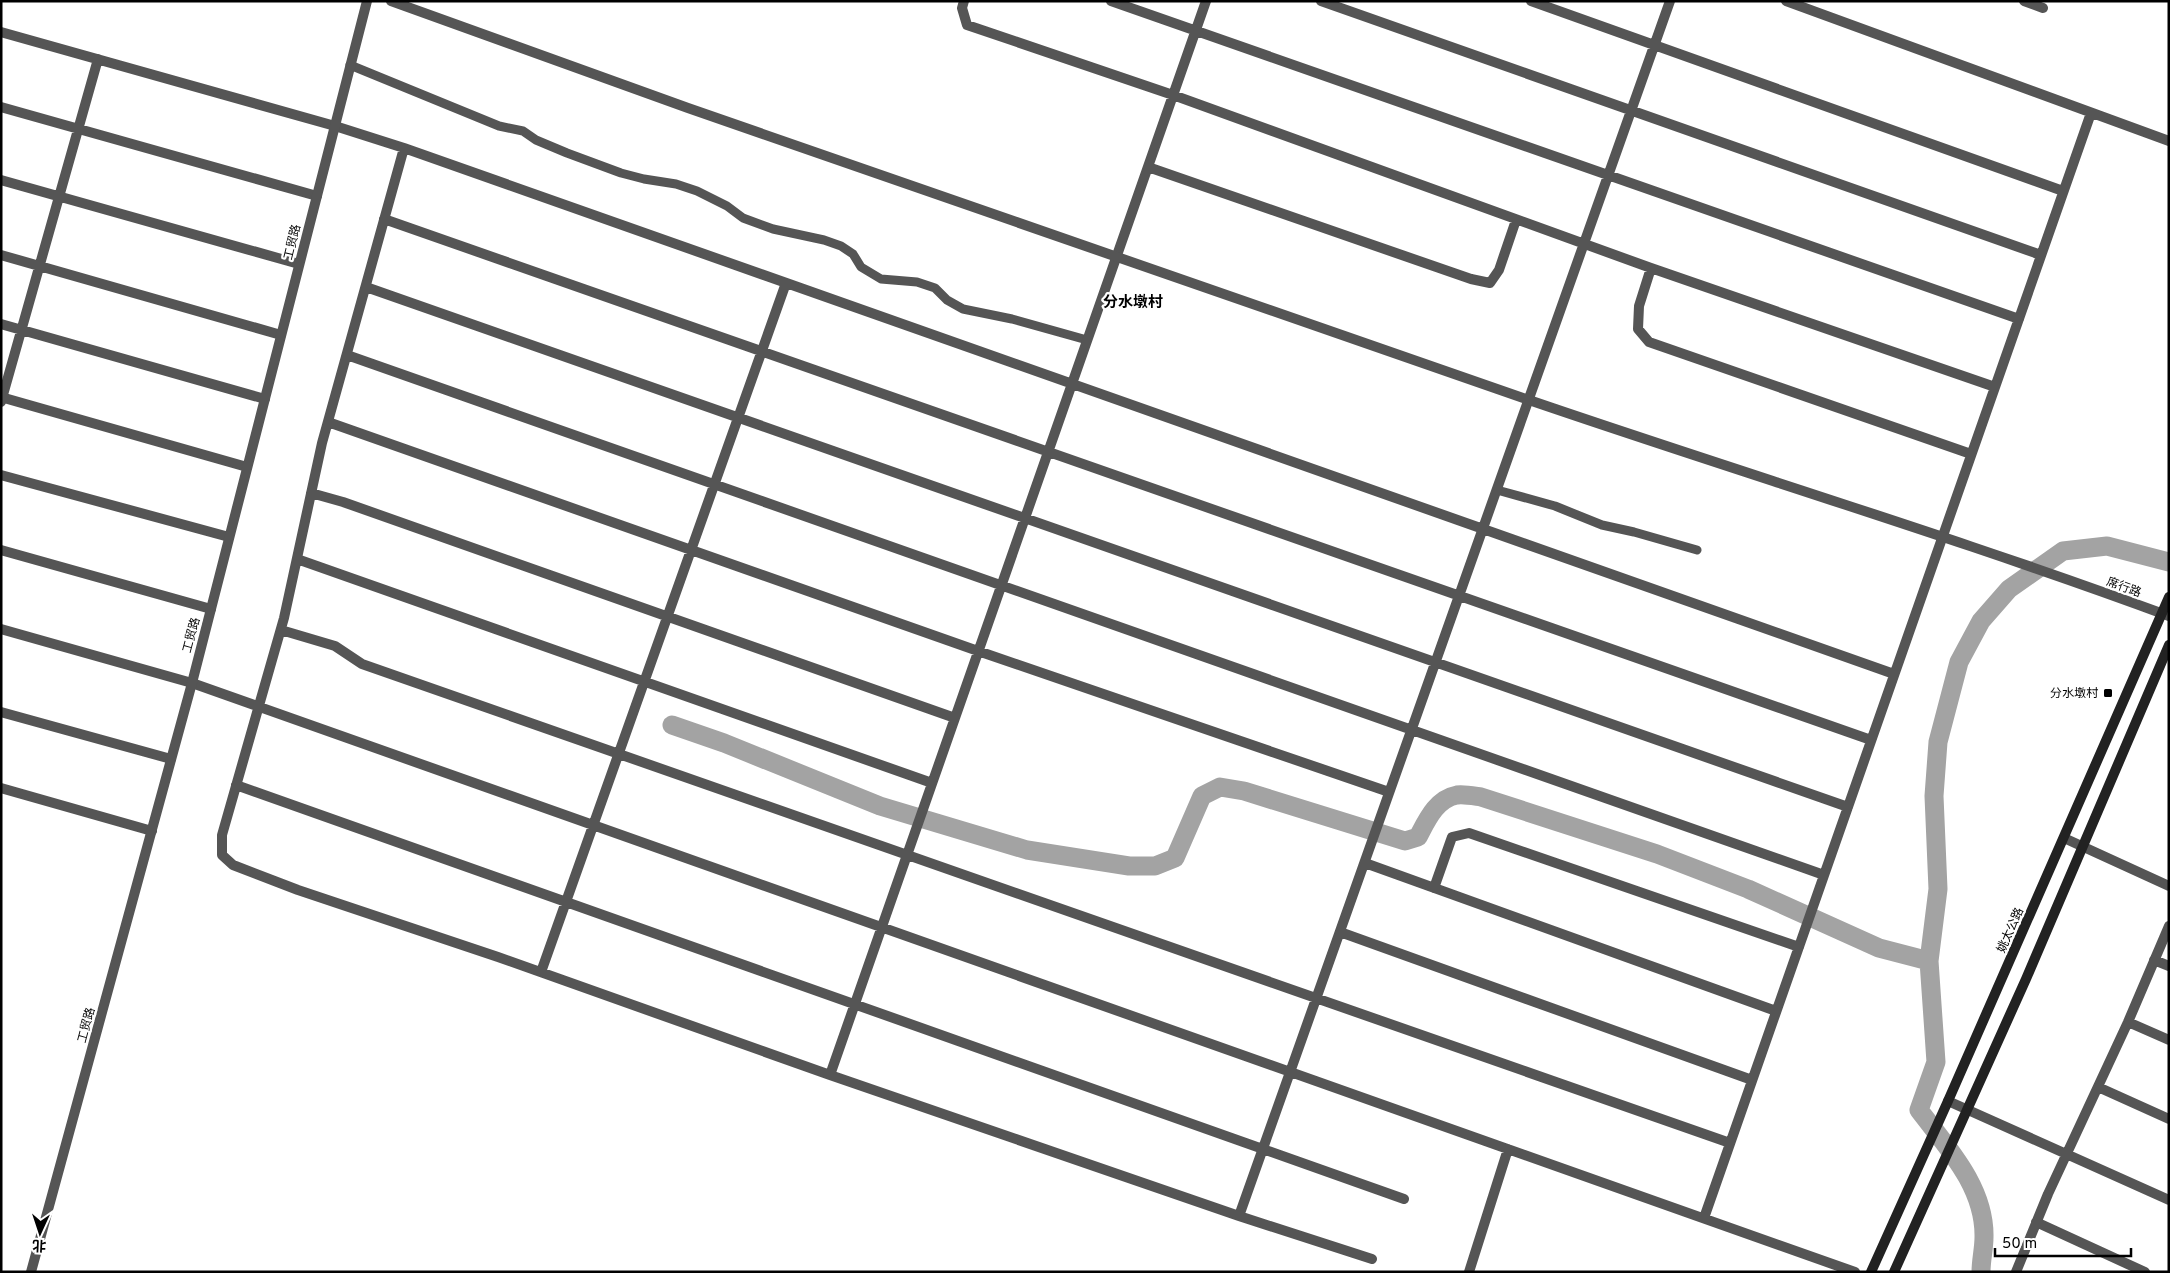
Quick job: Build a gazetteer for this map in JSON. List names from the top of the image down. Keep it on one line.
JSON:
{"streets":{"main road":["姚太公路"],"street":["工贸路","席行路"]},"crossings":[["席行路","姚太公路"]],"districts":["分水墩村"],"places":{"transit":["分水墩村"]},"scale_bar":"50 m","north":"bottom"}
